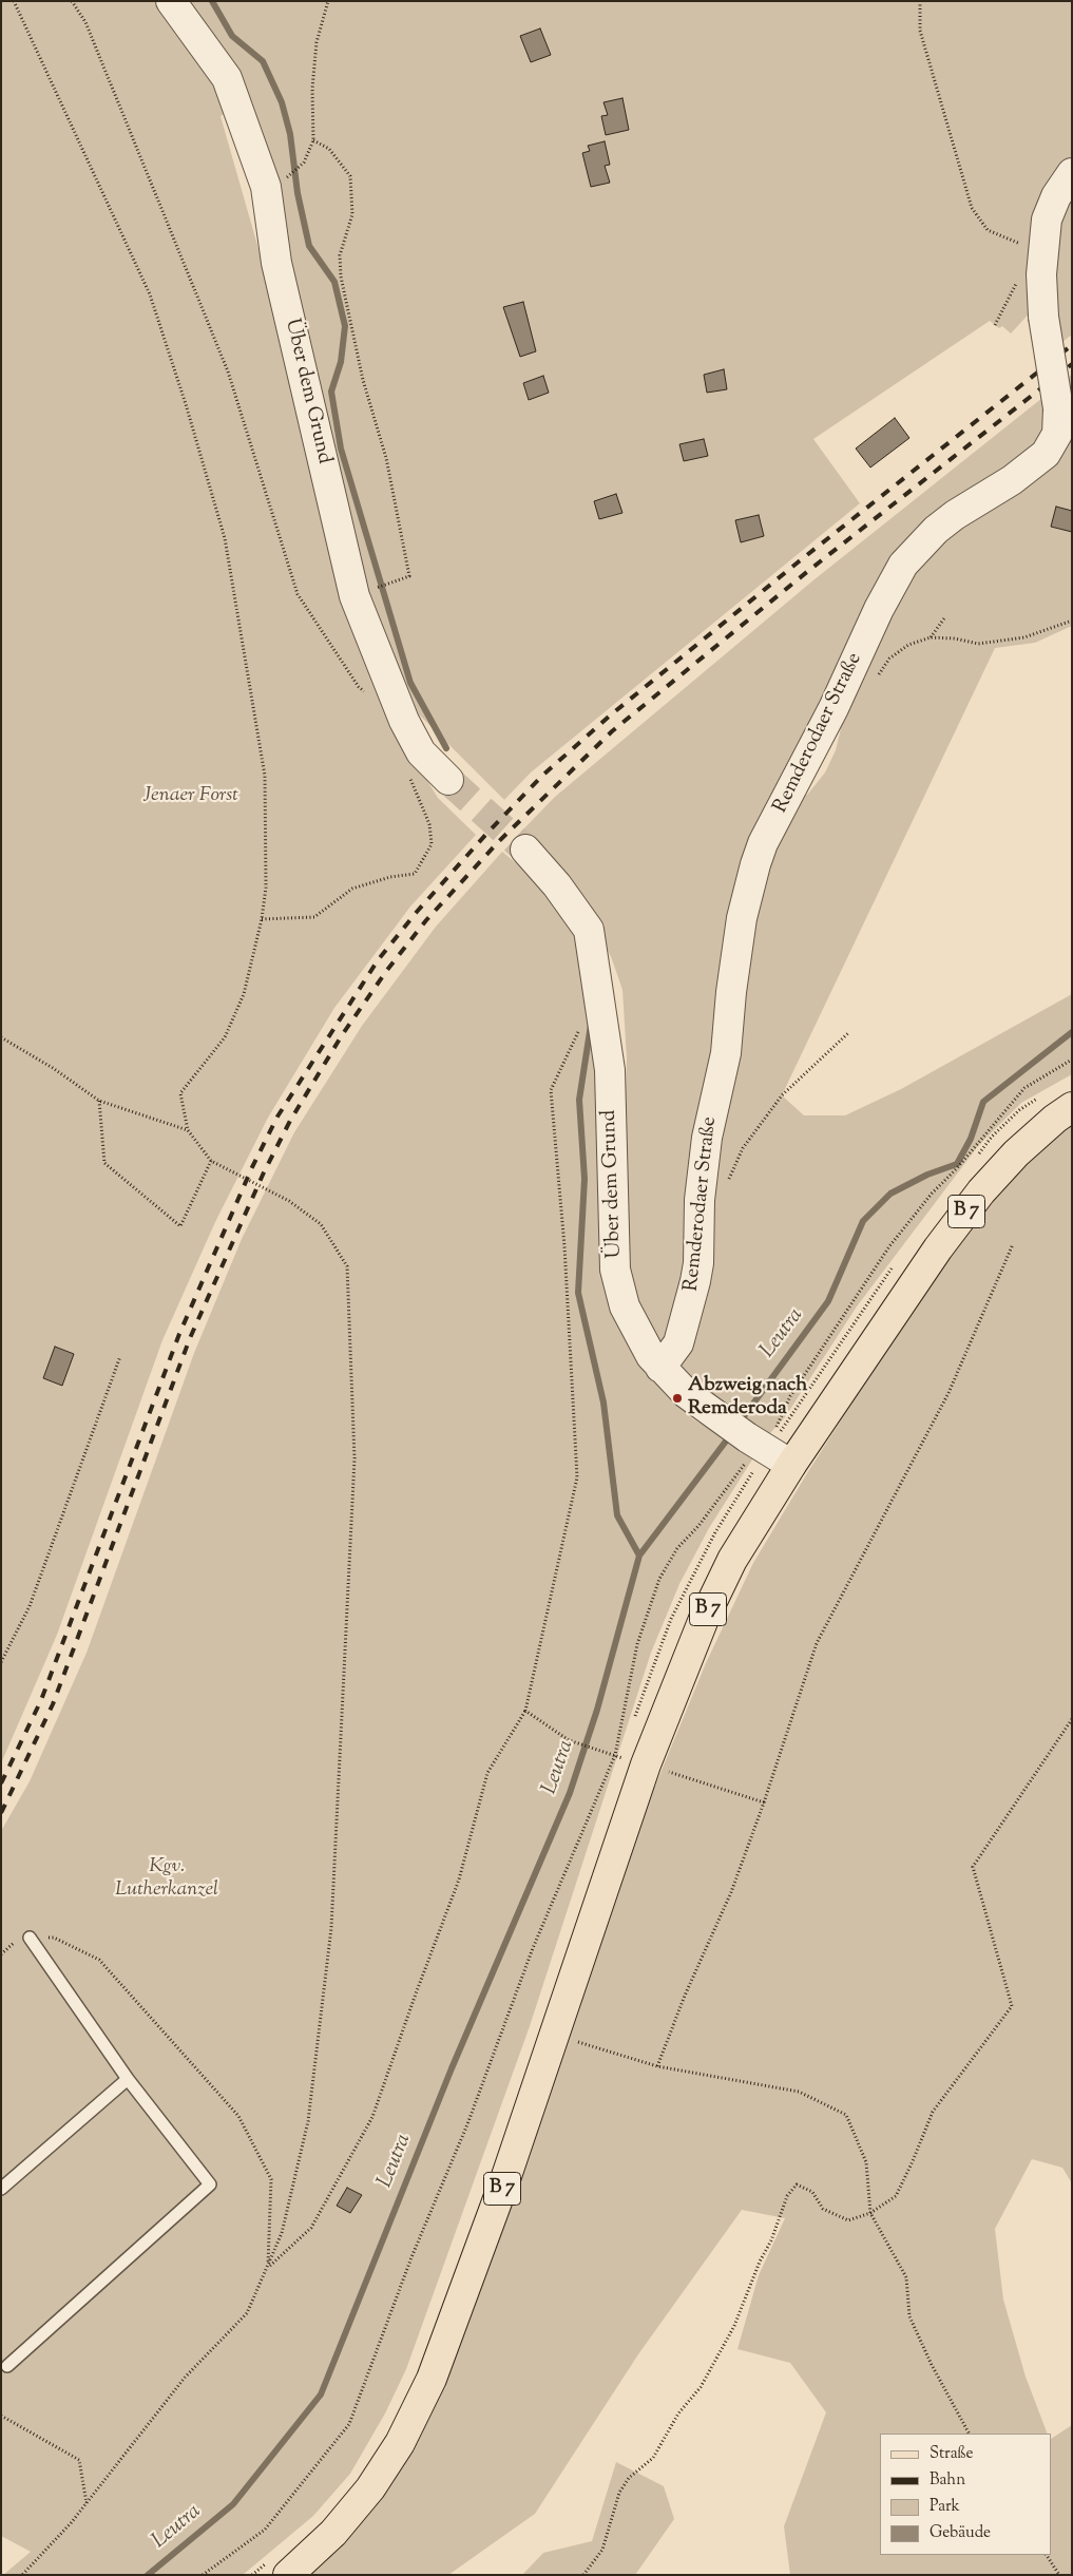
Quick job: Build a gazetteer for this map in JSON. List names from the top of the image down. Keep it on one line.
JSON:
{"streets":{"main road":["B 7"],"street":["Über dem Grund","Remderodaer Straße"]},"crossings":[["Über dem Grund","Remderodaer Straße"],["Über dem Grund","B 7"]],"water":["Leutra"],"parks":["Jenaer Forst","Kgv. Lutherkanzel"],"places":["Abzweig nach Remderoda"],"legend":["Straße","Bahn","Park","Gebäude"]}
